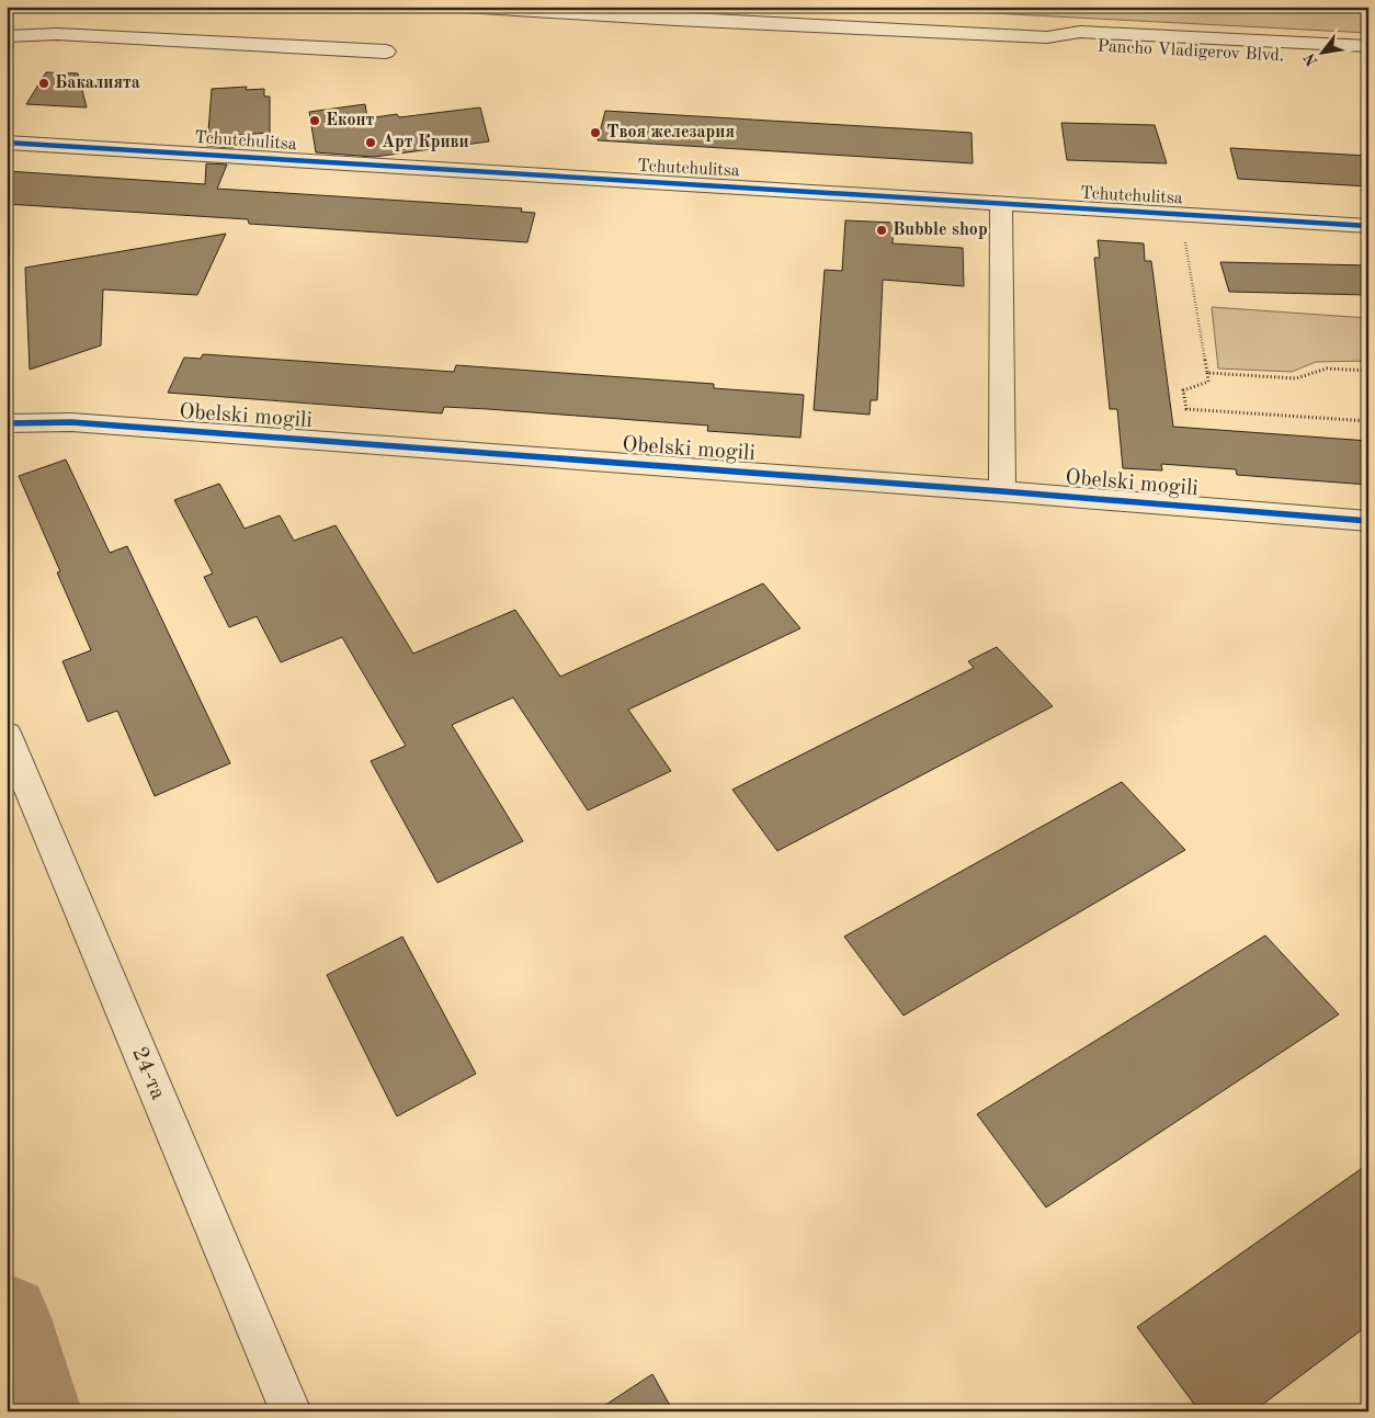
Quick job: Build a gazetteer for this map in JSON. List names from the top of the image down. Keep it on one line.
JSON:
{"streets":{"street":["Pancho Vladigerov Blvd.","Tchutchulitsa","Obelski mogili","24-та"]},"places":["Бакалията","Еконт","Твоя железария","Арт Криви","Bubble shop"],"north":"bottom left"}
